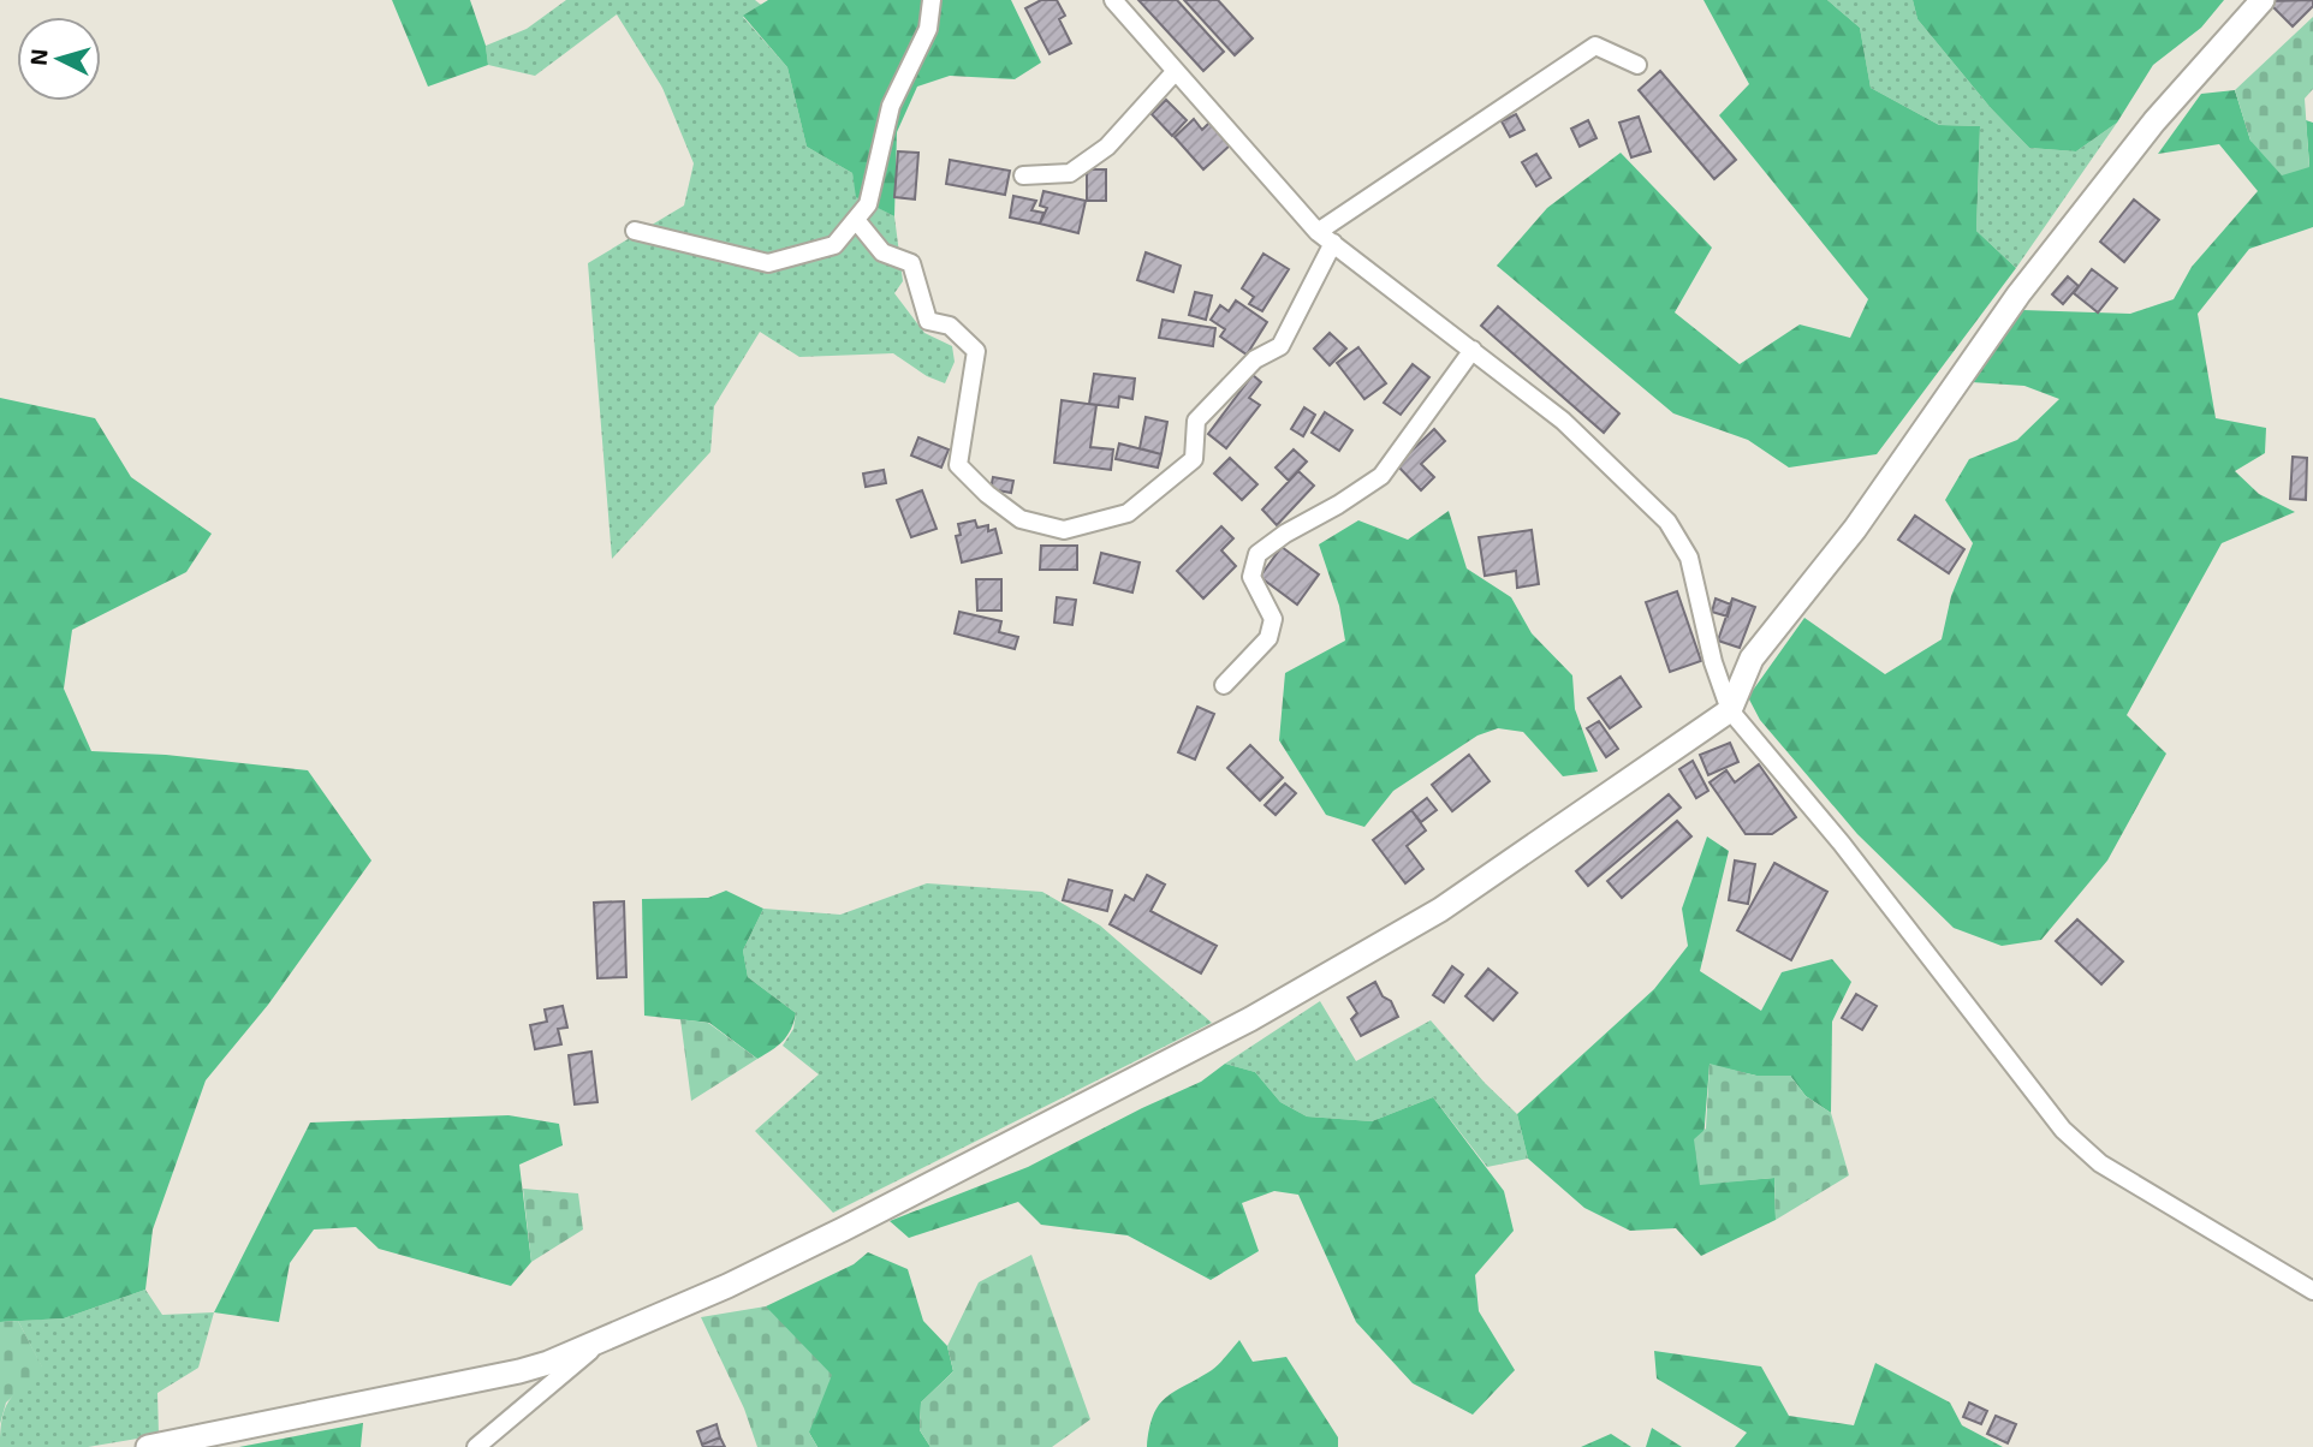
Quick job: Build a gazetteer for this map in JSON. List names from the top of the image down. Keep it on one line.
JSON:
{"north":"left"}
